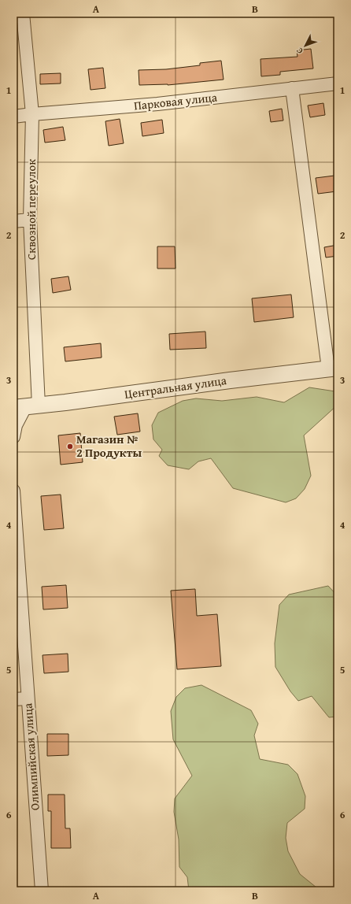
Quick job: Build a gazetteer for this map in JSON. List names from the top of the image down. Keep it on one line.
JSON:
{"streets":{"street":["Парковая улица","Сквозной переулок","Центральная улица","Олимпийская улица"]},"crossings":[["Парковая улица","Сквозной переулок"],["Сквозной переулок","Центральная улица"]],"places":["Магазин № 2 Продукты"],"north":"bottom left","grid":{"columns":["A","B"],"rows":["1","2","3","4","5","6"]}}
